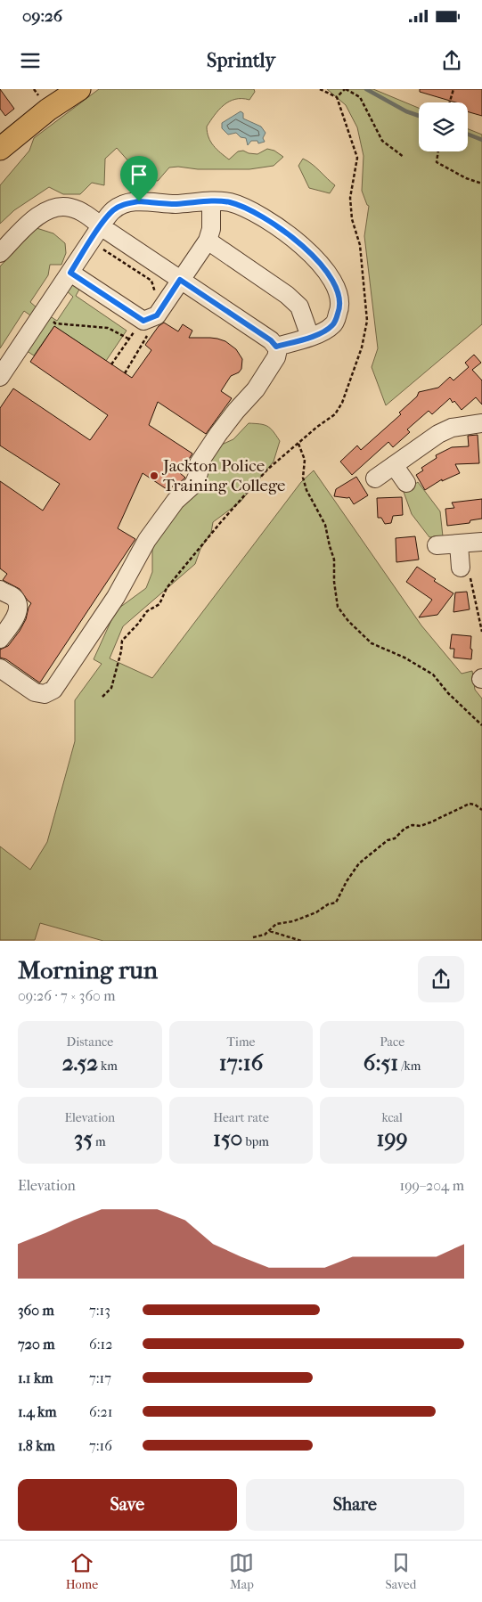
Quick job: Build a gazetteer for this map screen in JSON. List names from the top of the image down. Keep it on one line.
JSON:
{"places":["Jackton Police Training College"],"page":{"status":"09:26","header":"Sprintly","heading":["Morning run","09:26 · 7 × 360 m"],"stats":[["Distance","2.52 km"],["Time","17:16"],["Pace","6:51 /km"],["Elevation","35 m"],["Heart rate","150 bpm"],["kcal","199"]],"chart":["Elevation","199–204 m"],"list":[{"name":"360 m","note":"7:13"},{"name":"720 m","note":"6:12"},{"name":"1.1 km","note":"7:17"},{"name":"1.4 km","note":"6:21"},{"name":"1.8 km","note":"7:16"}],"buttons":["Save","Share"],"tabs":["Home","Map","Saved"]}}
